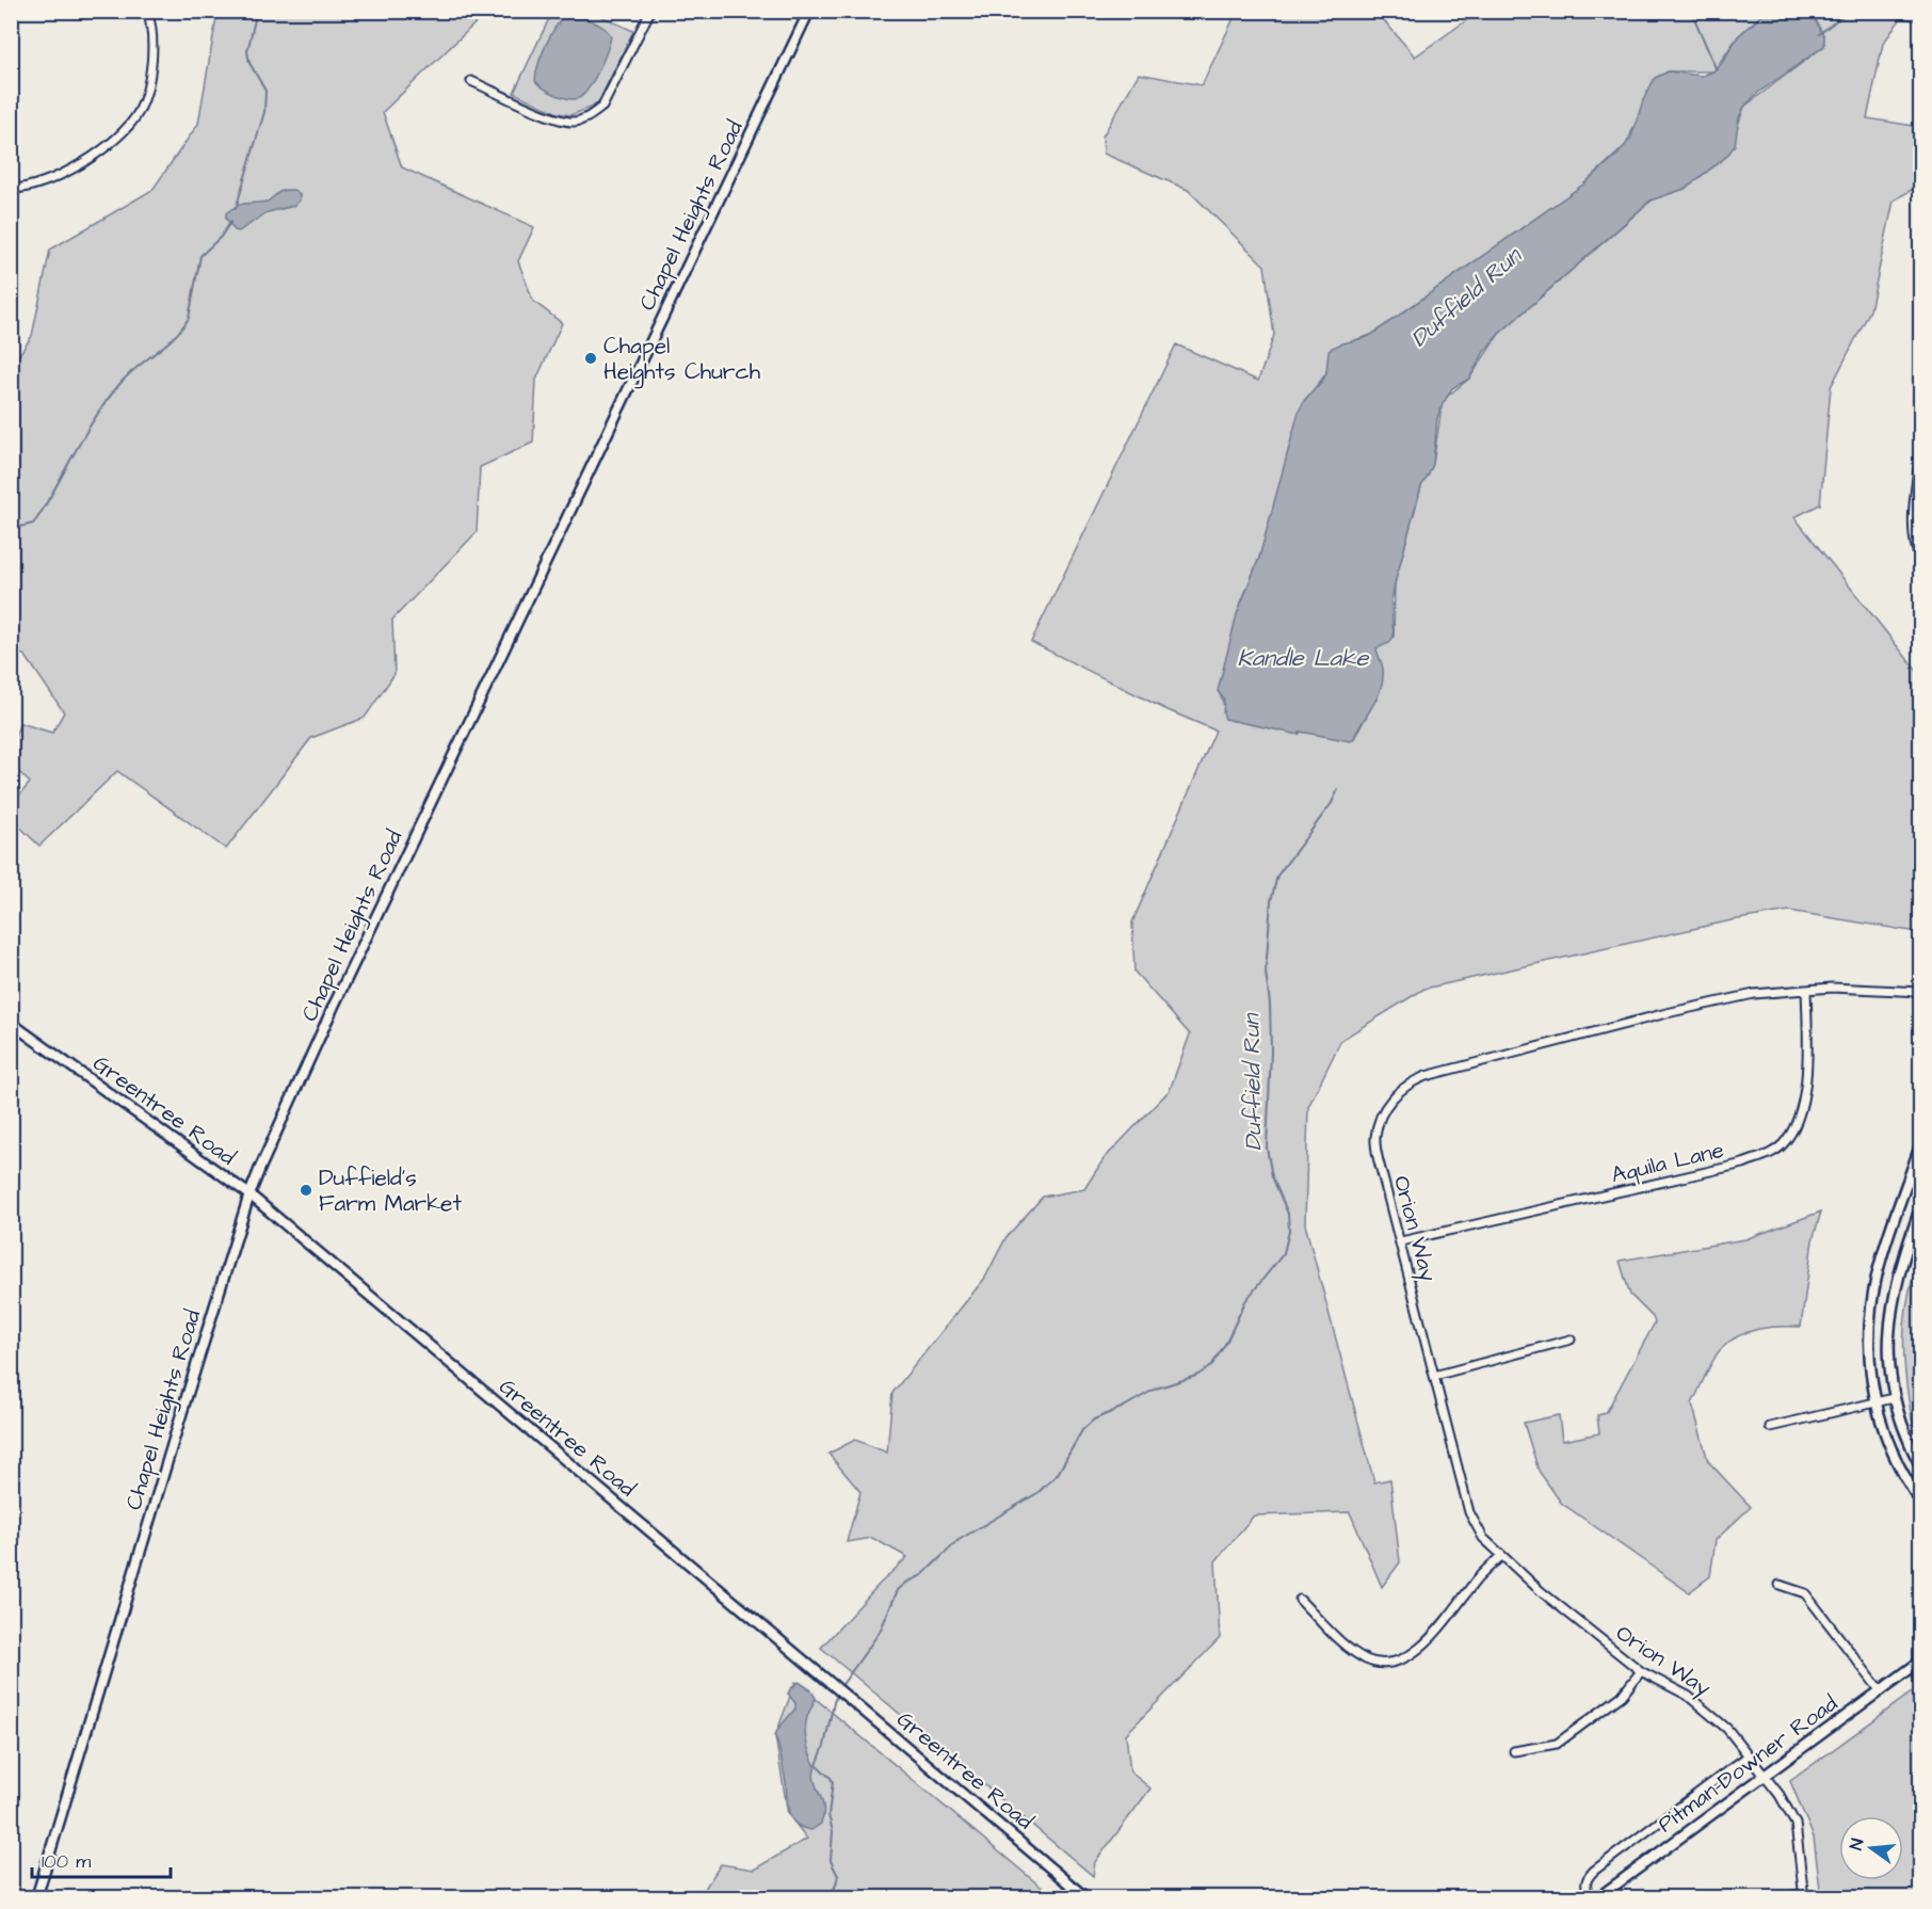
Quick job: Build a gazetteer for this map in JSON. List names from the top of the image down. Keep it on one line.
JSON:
{"streets":{"street":["Chapel Heights Road","Greentree Road","Aquila Lane","Orion Way","Pitman-Downer Road"]},"crossings":[["Chapel Heights Road","Greentree Road"],["Aquila Lane","Orion Way"],["Orion Way","Pitman-Downer Road"]],"water":["Duffield Run","Kandle Lake"],"places":["Chapel Heights Church","Duffield's Farm Market"],"scale_bar":"100 m","north":"left"}
